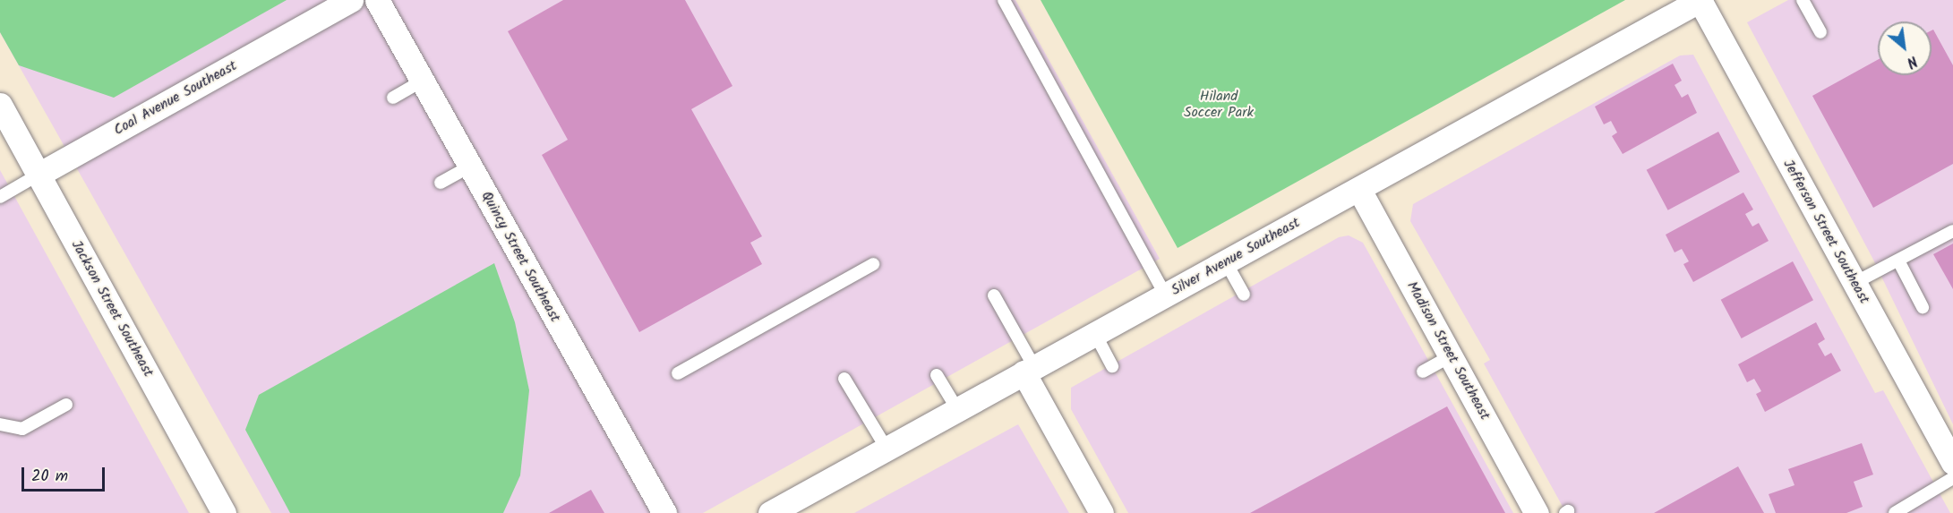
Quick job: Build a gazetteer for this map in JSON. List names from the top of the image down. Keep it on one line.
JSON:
{"streets":{"street":["Coal Avenue Southeast","Jefferson Street Southeast","Quincy Street Southeast","Silver Avenue Southeast","Jackson Street Southeast","Madison Street Southeast"]},"crossings":[["Coal Avenue Southeast","Jackson Street Southeast"],["Jefferson Street Southeast","Silver Avenue Southeast"],["Silver Avenue Southeast","Madison Street Southeast"]],"parks":["Hiland Soccer Park"],"scale_bar":"20 m","north":"bottom right"}
